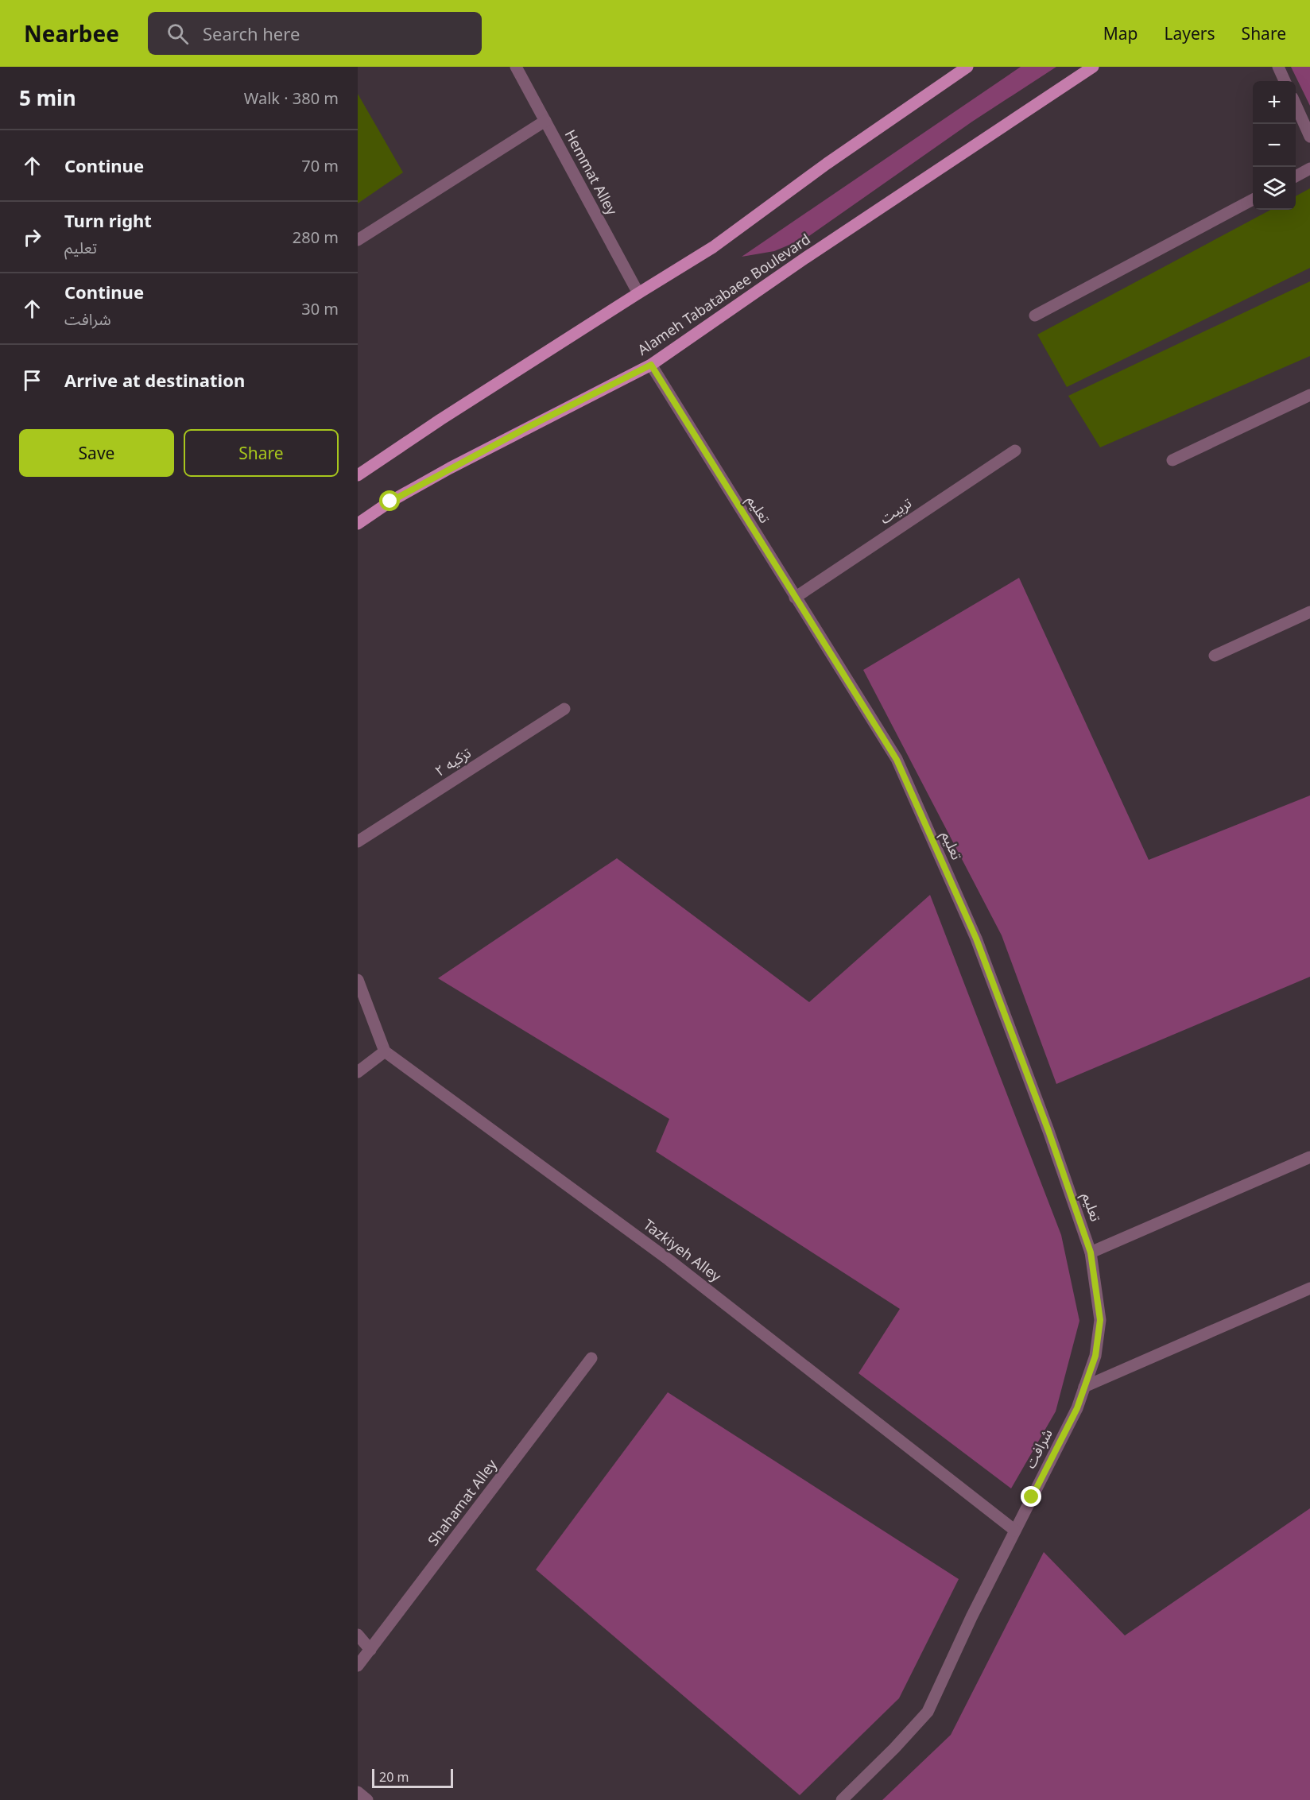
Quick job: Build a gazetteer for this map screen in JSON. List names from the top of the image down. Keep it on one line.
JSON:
{"streets":{"main road":["Alameh Tabatabaee Boulevard"],"street":["Hemmat Alley","تعلیم","تربیت","تزکیه ۲","Tazkiyeh Alley","شرافت","Shahamat Alley"]},"crossings":[["Alameh Tabatabaee Boulevard","تعلیم"],["تعلیم","تربیت"],["تعلیم","شرافت"],["Tazkiyeh Alley","شرافت"]],"scale_bar":"20 m","page":{"header":"Nearbee","search":"Search here","nav":["Map","Layers","Share"],"heading":["5 min","Walk · 380 m"],"map_buttons":["+","−"],"list":[["Continue","70 m"],["Turn right","تعلیم","280 m"],["Continue","شرافت","30 m"],"Arrive at destination"],"buttons":["Save","Share"],"scale":"20 m"}}
